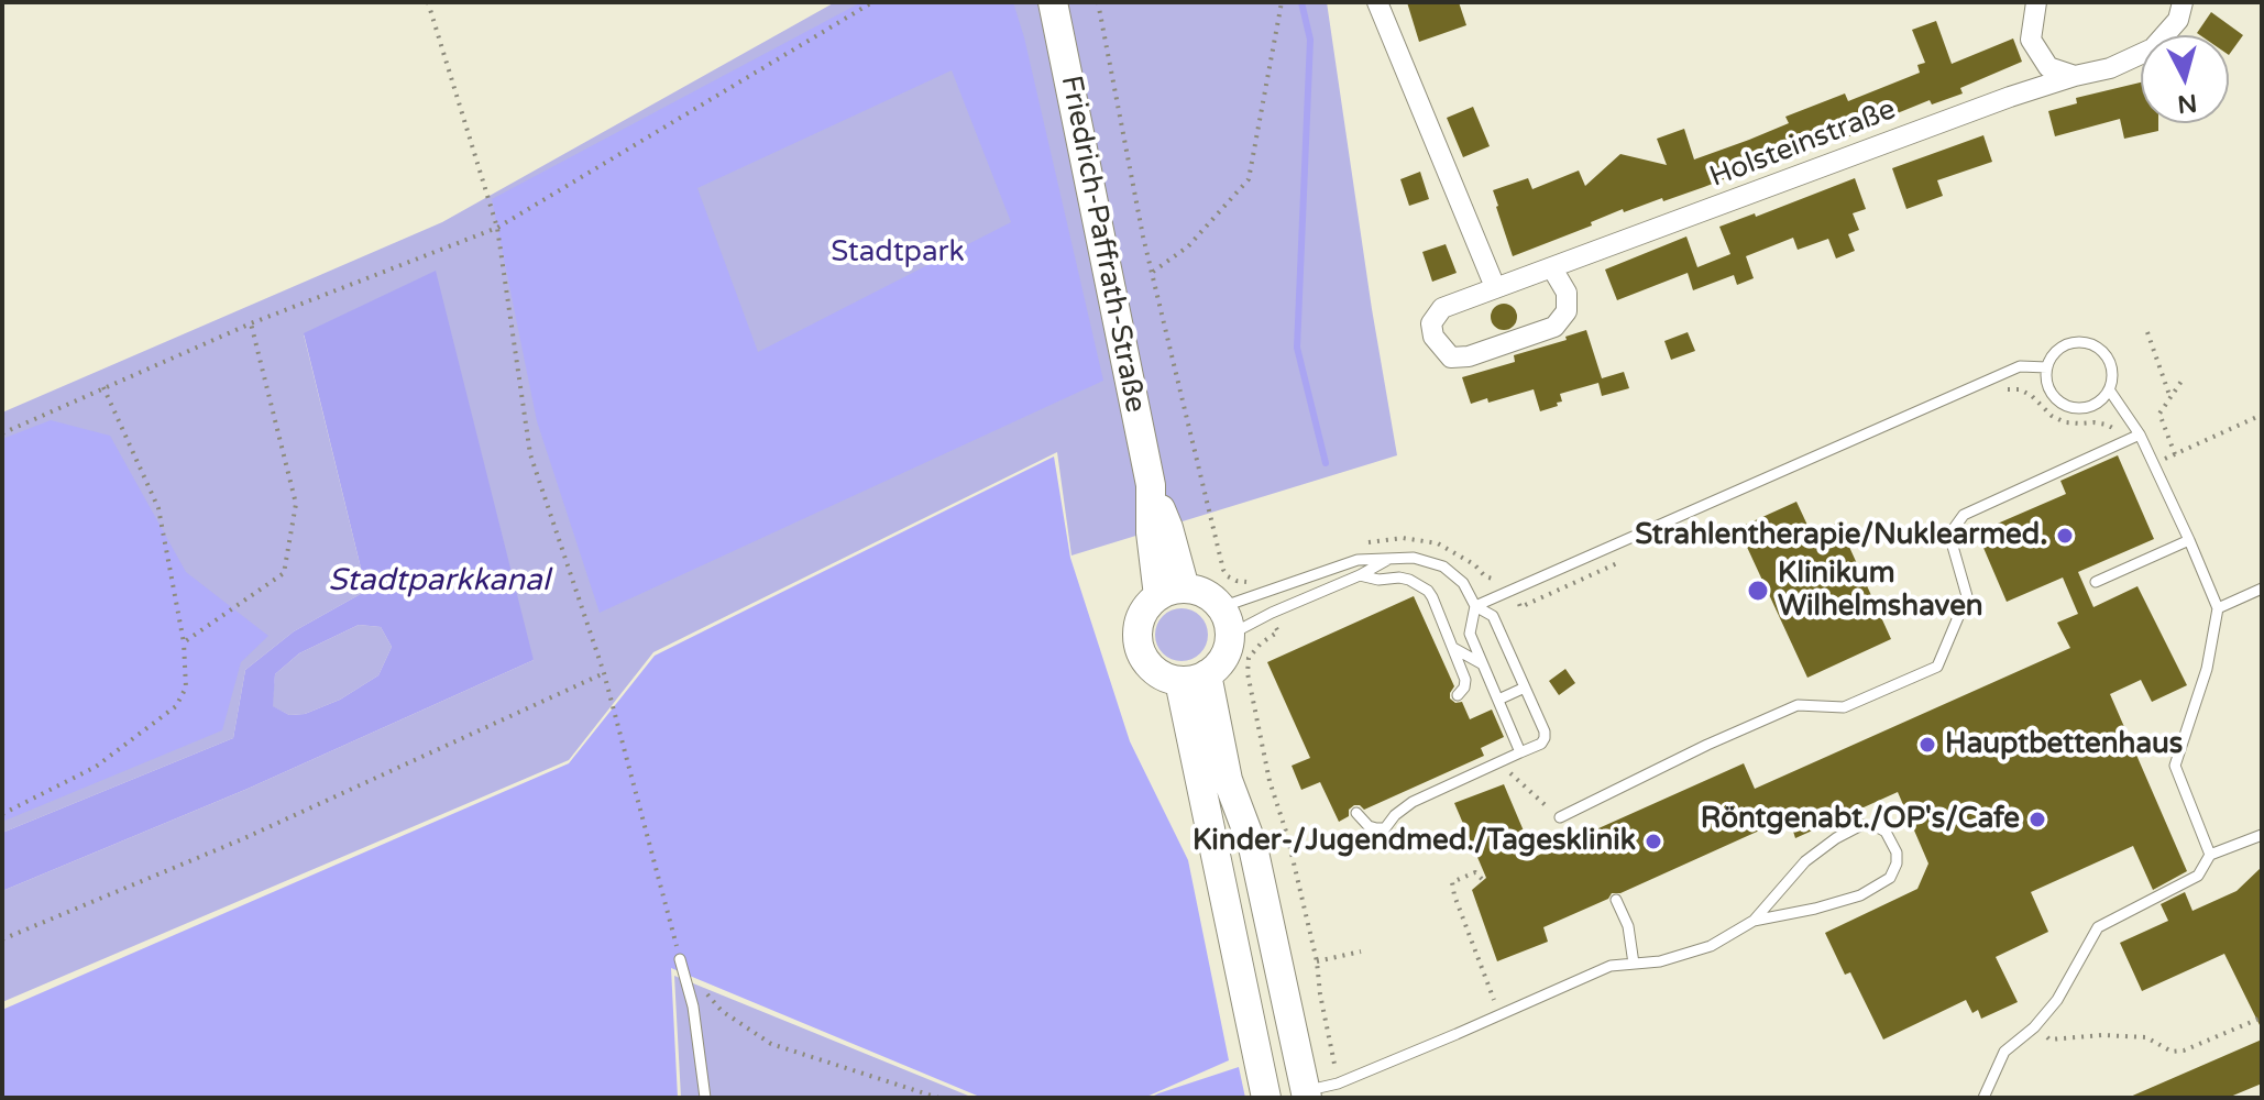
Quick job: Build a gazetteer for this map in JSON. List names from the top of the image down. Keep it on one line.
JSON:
{"streets":{"main road":["Friedrich-Paffrath-Straße"],"street":["Holsteinstraße"]},"water":["Stadtparkkanal"],"parks":["Stadtpark"],"places":["Strahlentherapie/Nuklearmed.","Klinikum Wilhelmshaven","Hauptbettenhaus","Röntgenabt./OP's/Cafe","Kinder-/Jugendmed./Tagesklinik"],"north":"bottom"}
